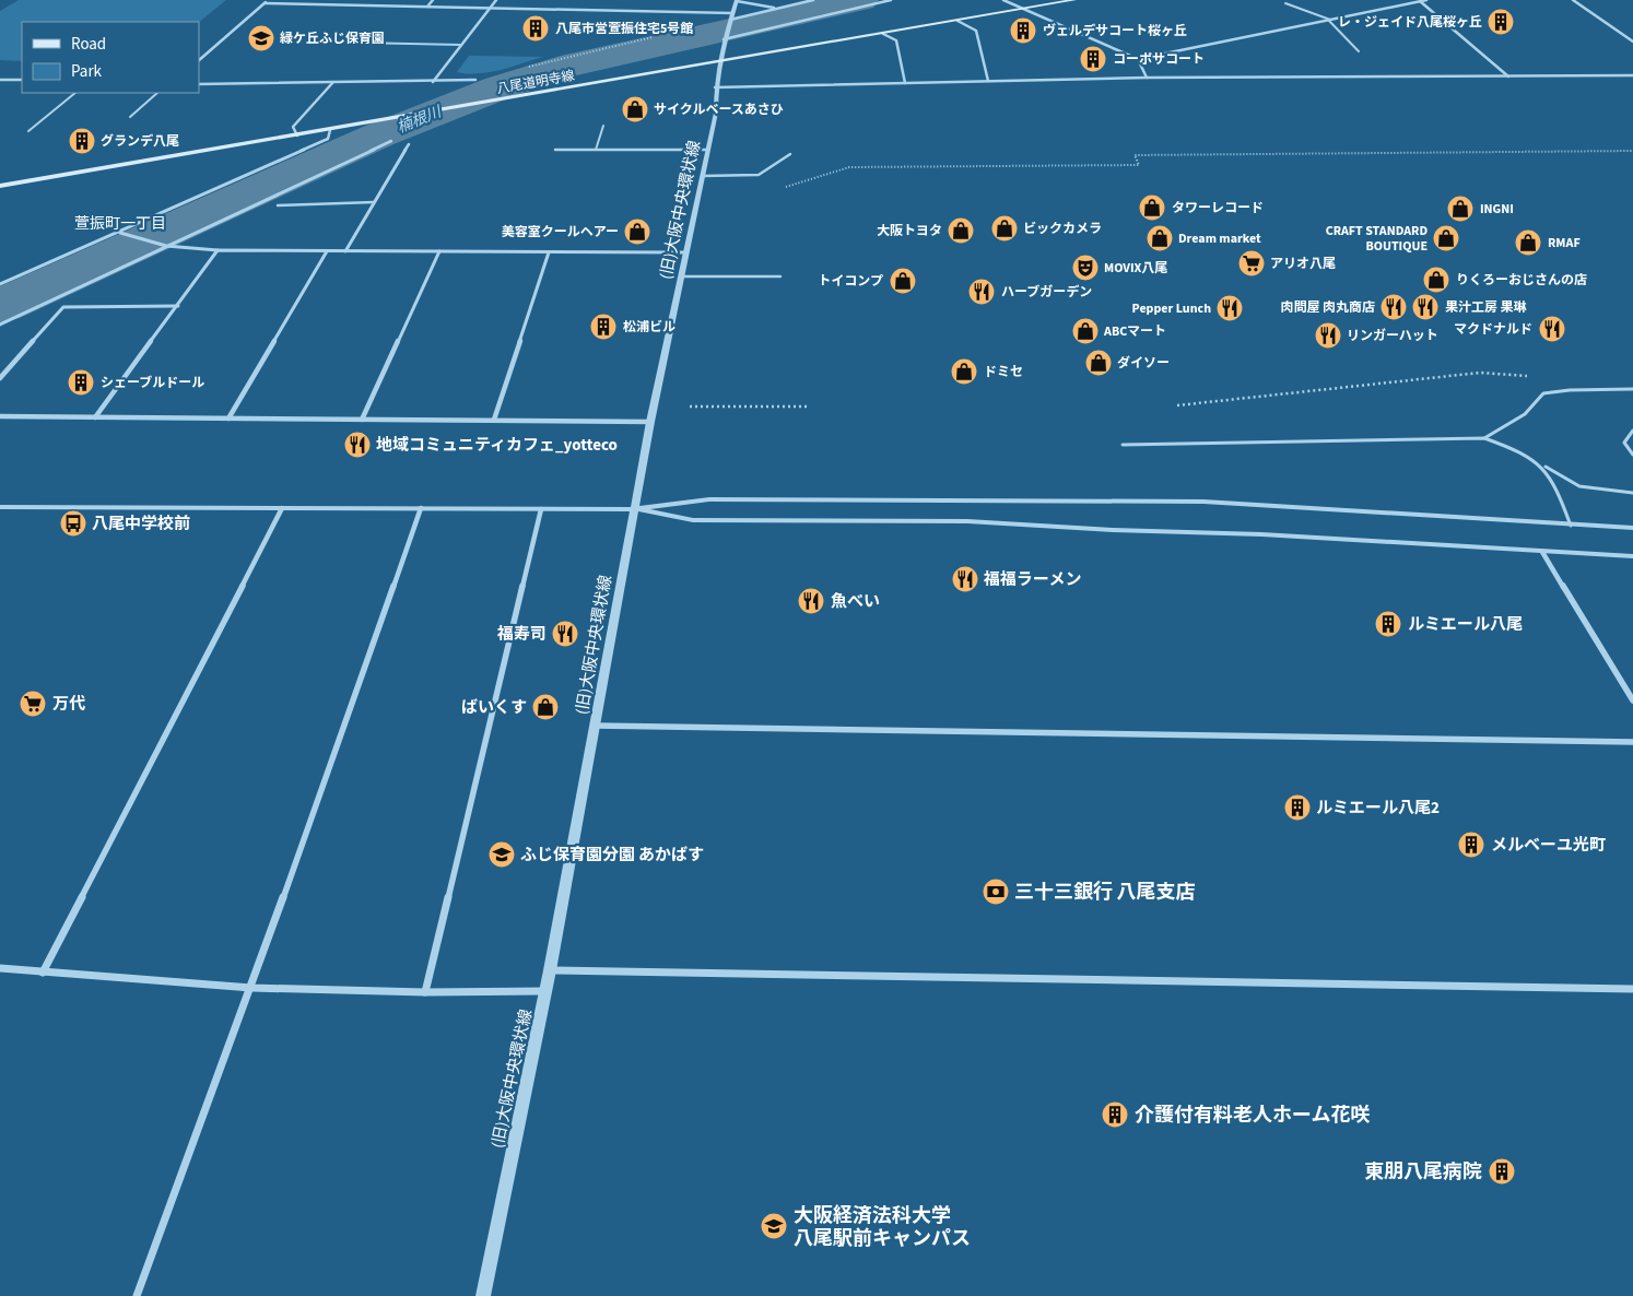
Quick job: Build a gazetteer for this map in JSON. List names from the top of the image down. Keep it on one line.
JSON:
{"streets":{"main road":["八尾道明寺線"],"street":["(旧)大阪中央環状線"]},"crossings":[["八尾道明寺線","(旧)大阪中央環状線"]],"districts":["萱振町一丁目"],"water":["楠根川"],"places":{"building":["レ・ジェイド八尾桜ヶ丘","八尾市営萱振住宅5号館","ヴェルデサコート桜ヶ丘","コーポサコート","グランデ八尾","松浦ビル","シェーブルドール","ルミエール八尾","ルミエール八尾2","メルベーユ光町","介護付有料老人ホーム花咲","東朋八尾病院"],"school or university":["緑ケ丘ふじ保育園","ふじ保育園分園 あかばす","大阪経済法科大学 八尾駅前キャンパス"],"shop":["サイクルベースあさひ","タワーレコード","INGNI","ビックカメラ","大阪トヨタ","美容室クールヘアー","Dream market","CRAFT STANDARD BOUTIQUE","RMAF","りくろーおじさんの店","トイコンプ","ABCマート","ダイソー","ドミセ","ばいくす"],"supermarket":["アリオ八尾","万代"],"theatre":["MOVIX八尾"],"restaurant":["ハーブガーデン","肉問屋 肉丸商店","果汁工房 果琳","Pepper Lunch","マクドナルド","リンガーハット","地域コミュニティカフェ_yotteco","福福ラーメン","魚べい","福寿司"],"bus stop":["八尾中学校前"],"bank":["三十三銀行 八尾支店"]},"legend":["Road","Park"]}
